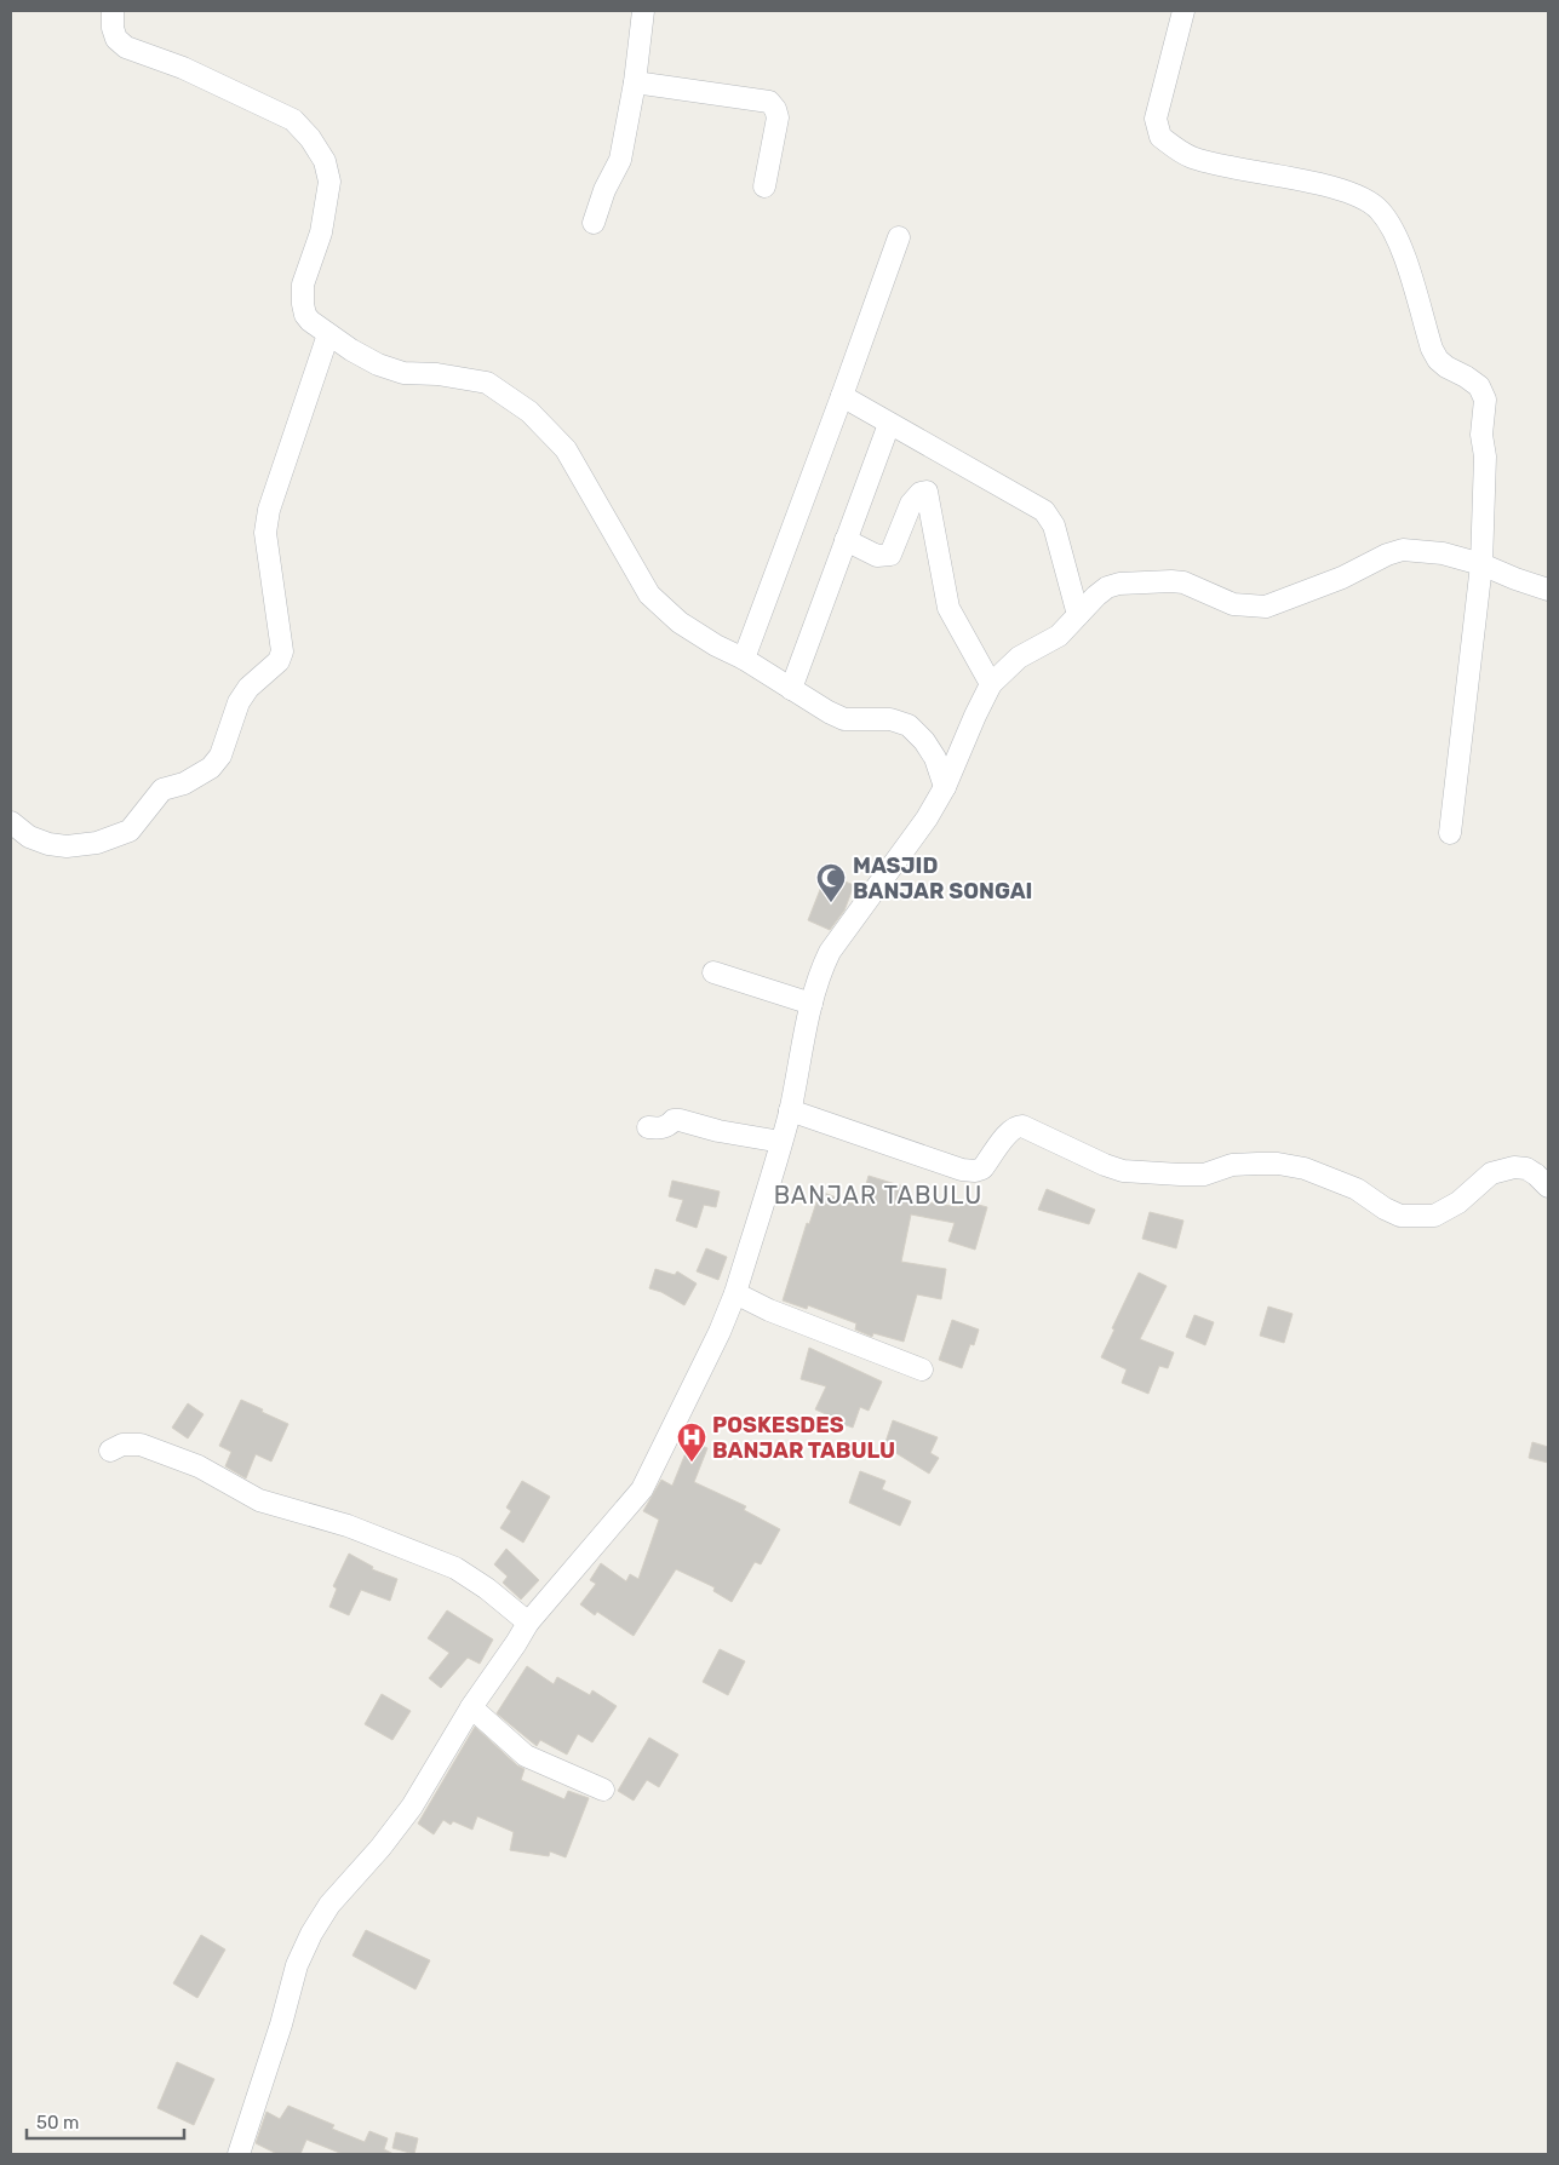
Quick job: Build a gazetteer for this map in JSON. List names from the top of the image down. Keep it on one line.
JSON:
{"districts":["BANJAR TABULU"],"places":{"mosque":["MASJID BANJAR SONGAI"],"hospital":["POSKESDES BANJAR TABULU"]},"scale_bar":"50 m"}
